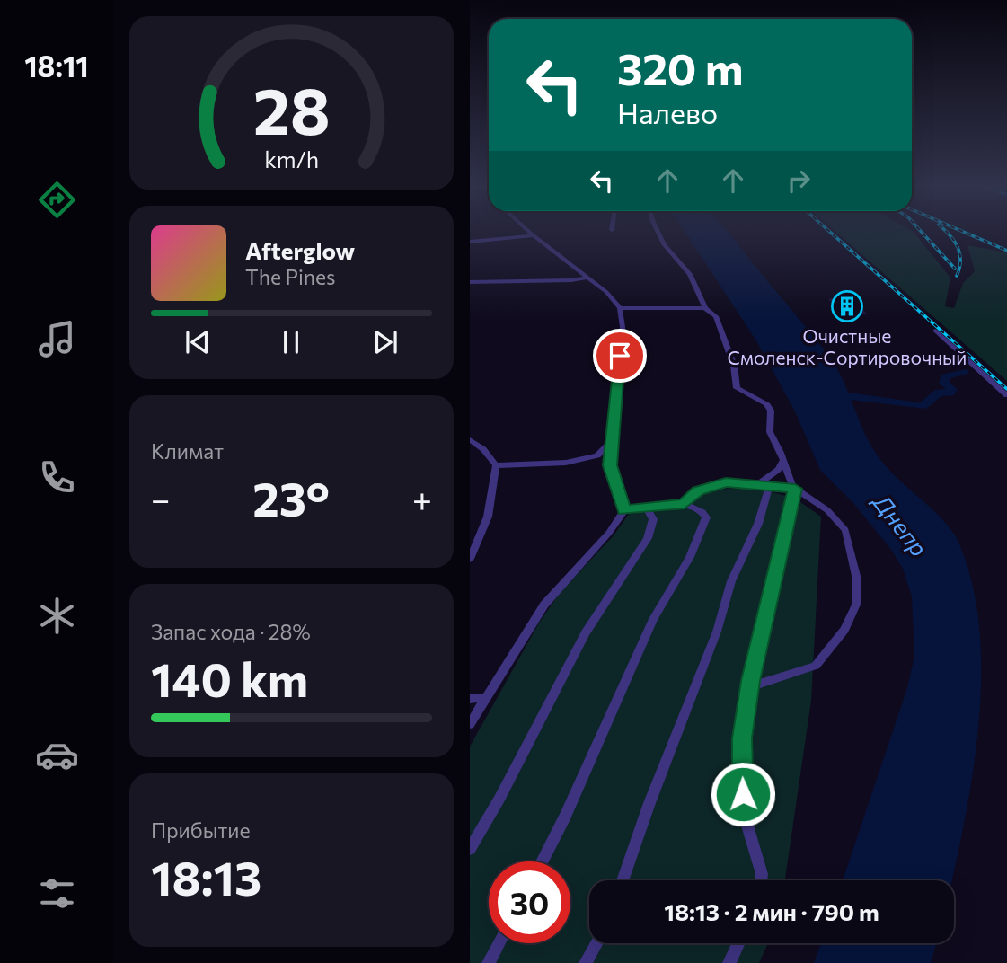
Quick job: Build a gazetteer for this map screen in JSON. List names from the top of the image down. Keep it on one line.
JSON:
{"water":["Днепр"],"places":{"building":["Очистные Смоленск-Сортировочный"]},"page":{"tabs":"18:11","turn":["320 m","Налево"],"song":["Afterglow","The Pines"],"tile":["Климат",["Запас хода · 28%","140 km"],["Прибытие","18:13"]],"heat":["−","23°","+"],"limit":"30","trip":"18:13 · 2 мин · 790 m","gauge":["28","km/h"]}}
